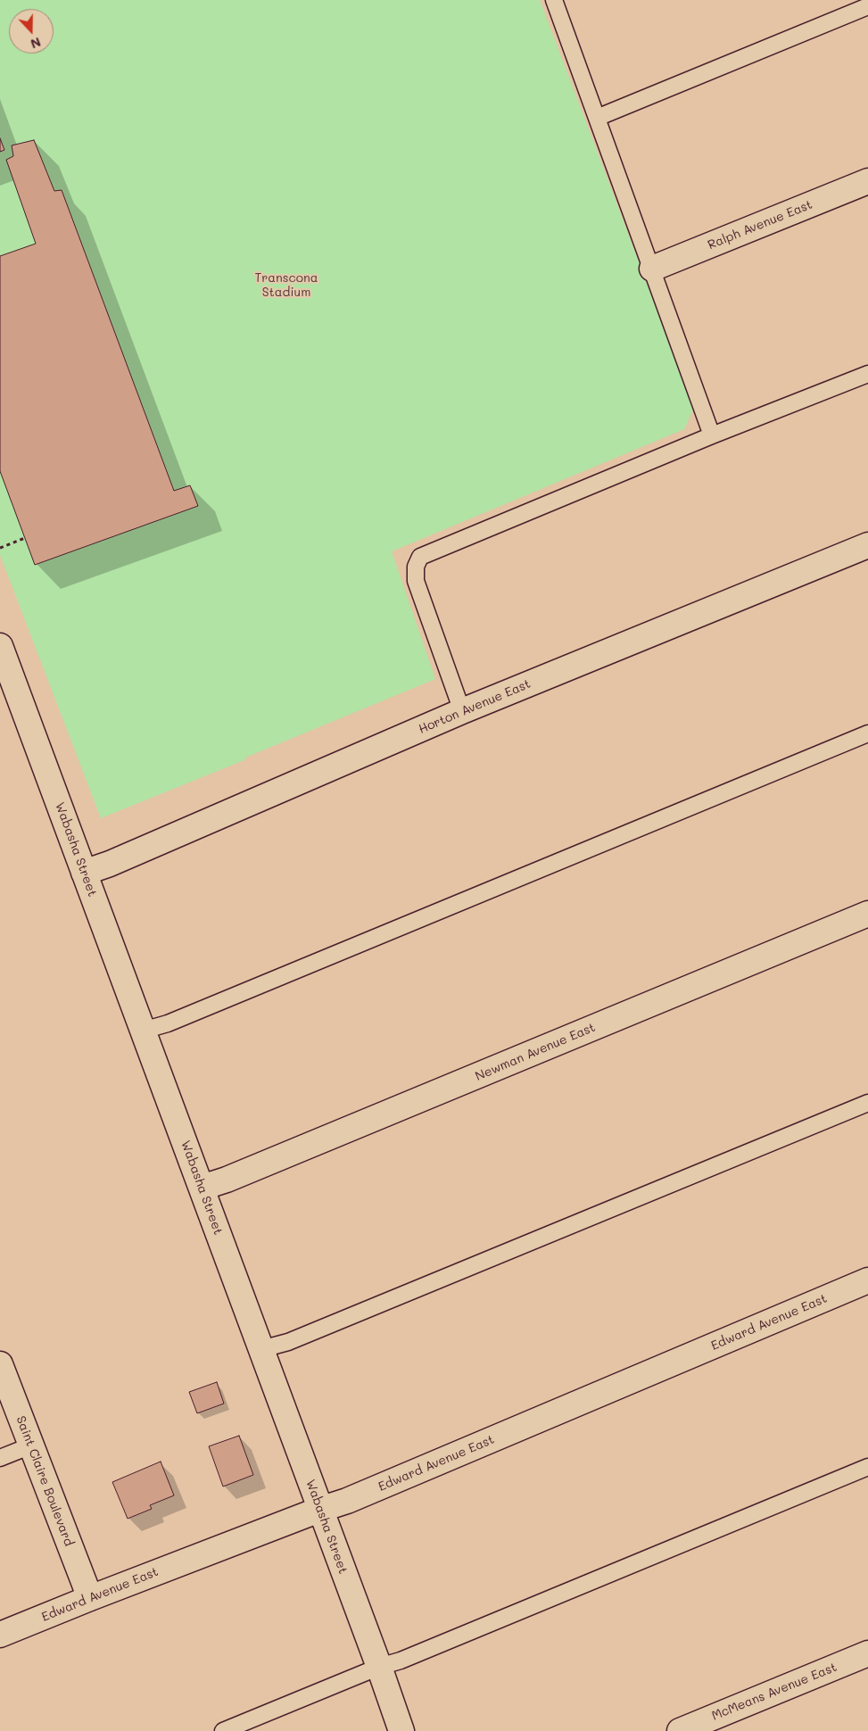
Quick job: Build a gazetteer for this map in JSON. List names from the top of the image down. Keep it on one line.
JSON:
{"streets":{"street":["Ralph Avenue East","Horton Avenue East","Wabasha Street","Newman Avenue East","Edward Avenue East","Saint Claire Boulevard","McMeans Avenue East"]},"crossings":[["Horton Avenue East","Wabasha Street"],["Wabasha Street","Newman Avenue East"],["Wabasha Street","Edward Avenue East"],["Edward Avenue East","Saint Claire Boulevard"]],"parks":["Transcona Stadium"],"north":"bottom"}
